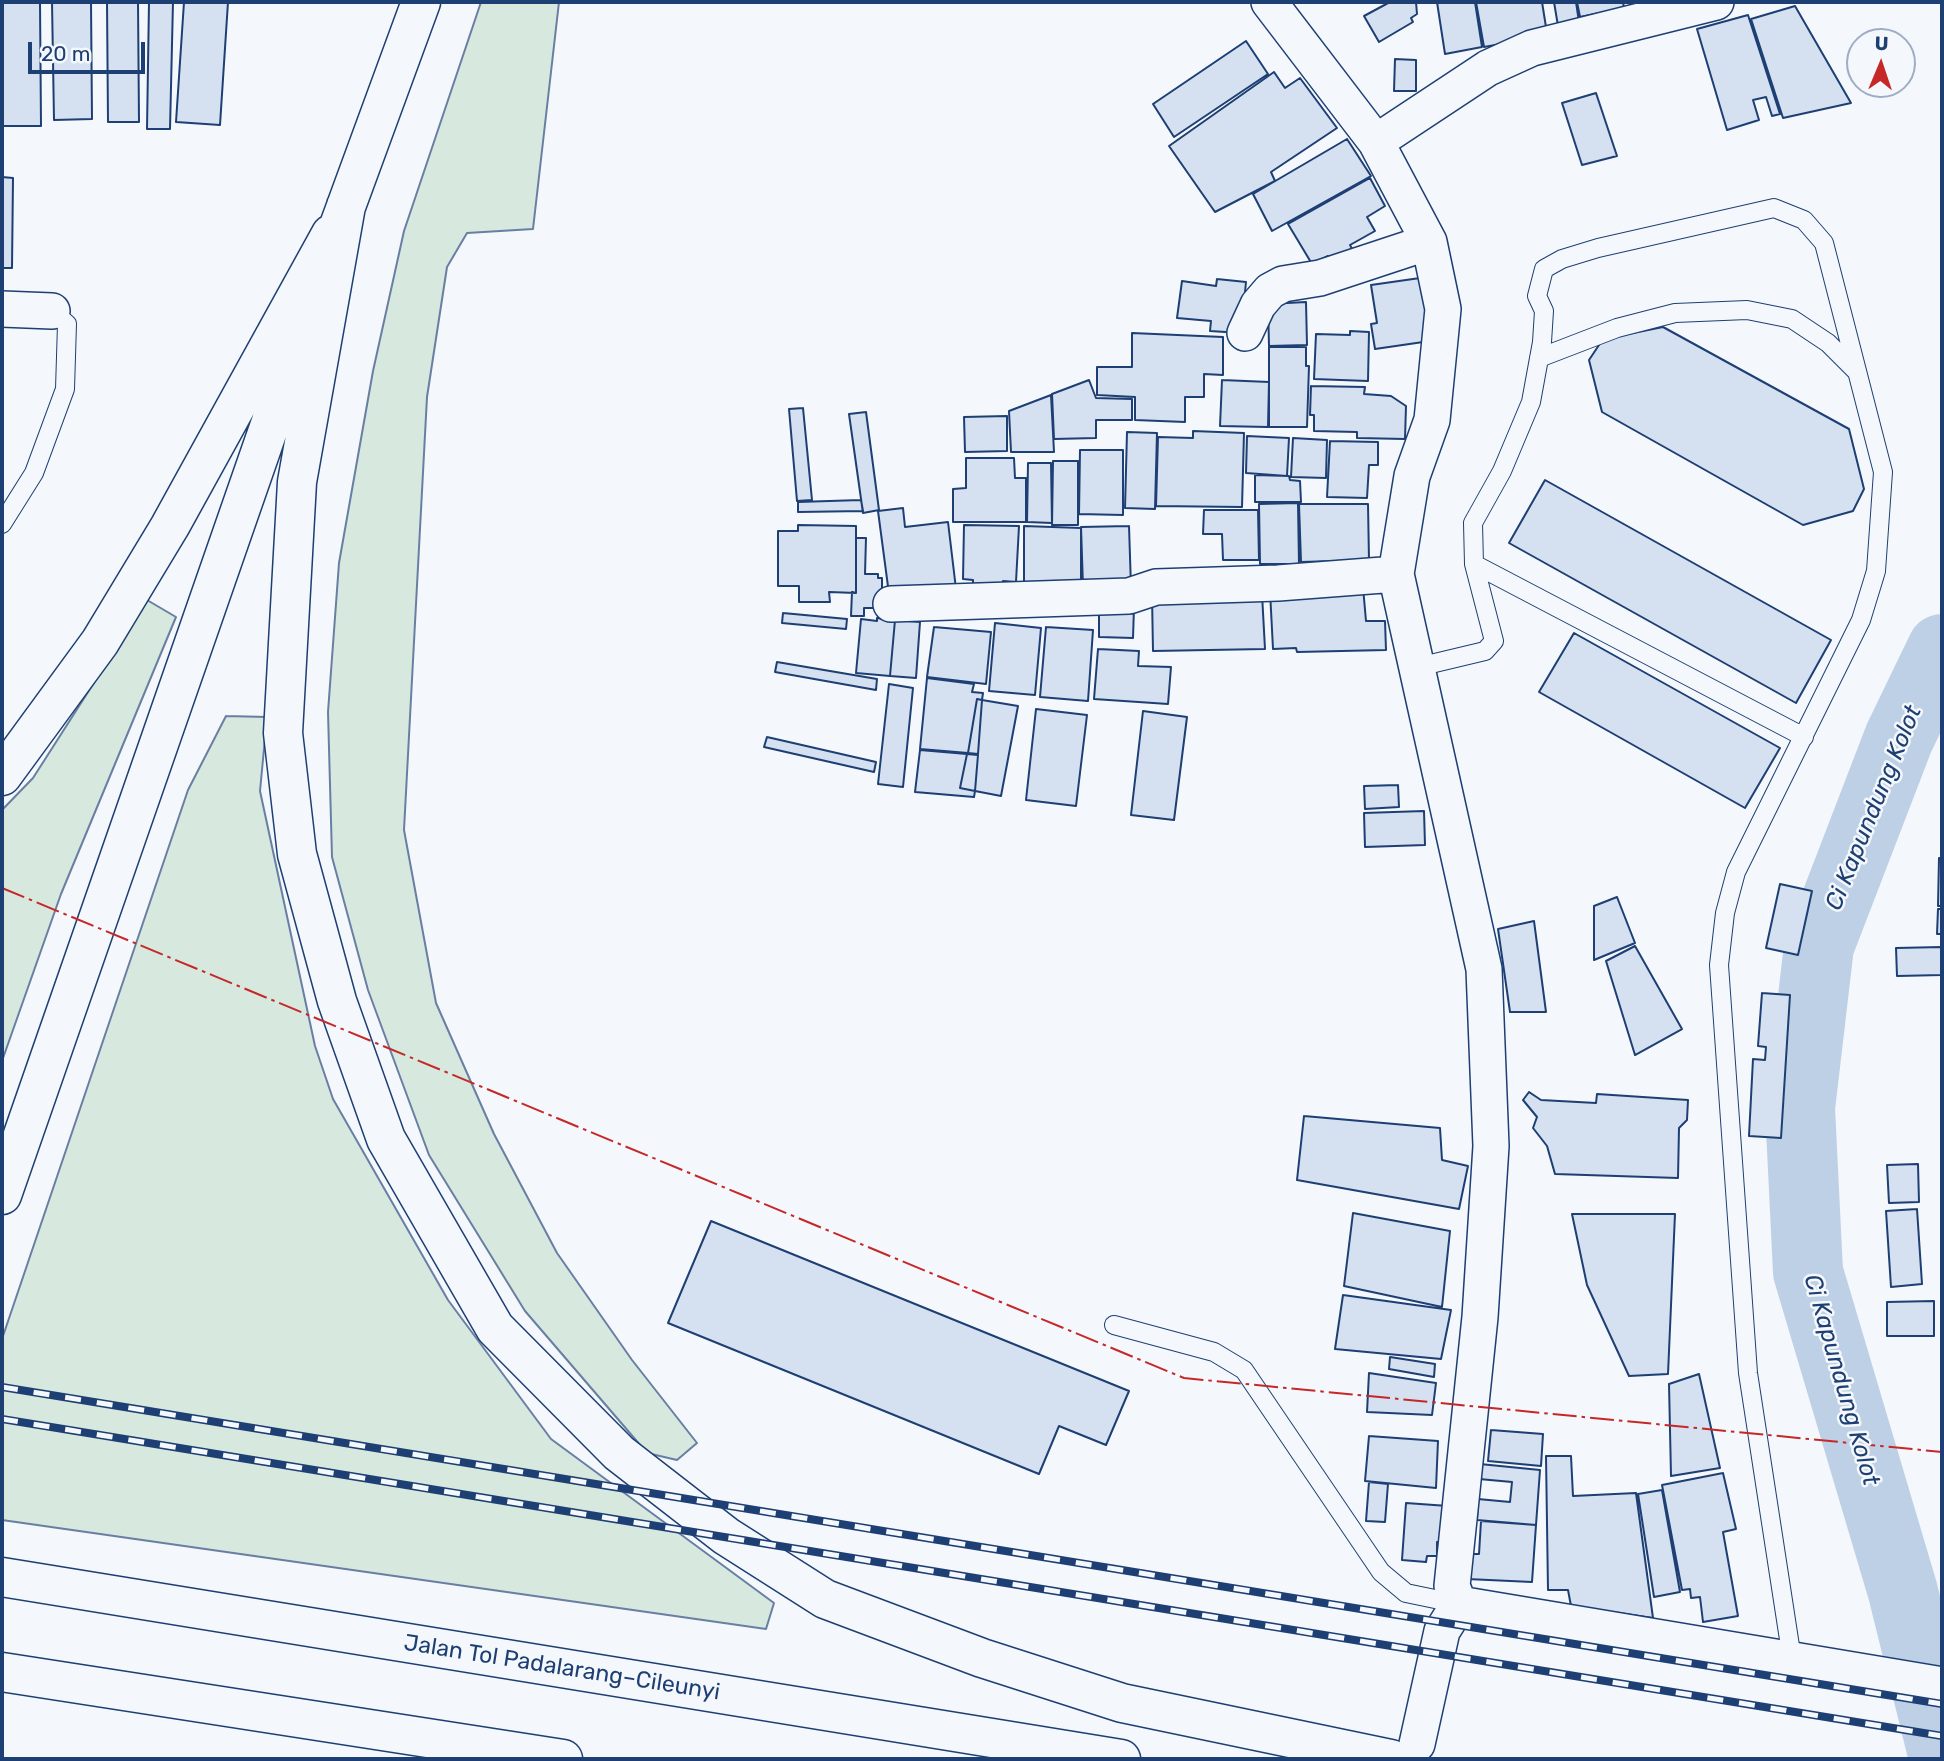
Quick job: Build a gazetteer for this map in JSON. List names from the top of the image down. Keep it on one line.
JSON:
{"streets":{"highway":["Jalan Tol Padalarang–Cileunyi"]},"water":["Ci Kapundung Kolot"],"scale_bar":"20 m","north":"top"}
